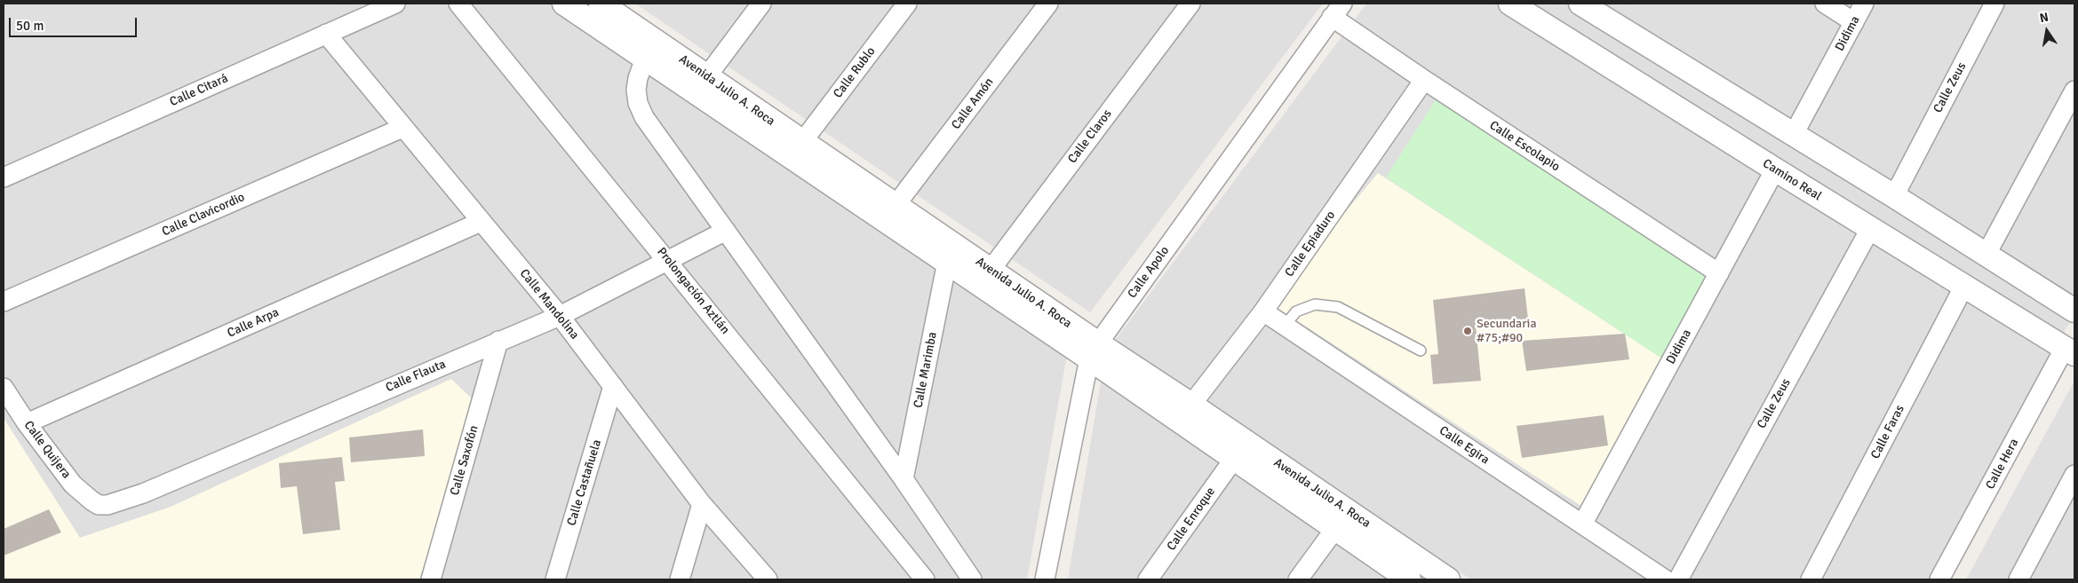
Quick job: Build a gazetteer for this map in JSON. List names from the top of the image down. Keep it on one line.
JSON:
{"streets":{"street":["Didima","Calle Rublo","Calle Zeus","Calle Citará","Avenida Julio A. Roca","Calle Amón","Calle Claros","Calle Escolapio","Camino Real","Calle Clavicordio","Calle Epiaduro","Calle Apolo","Prolongación Aztlán","Calle Mandolina","Calle Arpa","Calle Marimba","Calle Flauta","Calle Faras","Calle Egira","Calle Quijera","Calle Saxofón","Calle Hera","Calle Castañuela","Calle Enroque"]},"crossings":[["Didima","Calle Escolapio"],["Didima","Camino Real"],["Didima","Calle Egira"],["Calle Rublo","Avenida Julio A. Roca"],["Calle Zeus","Camino Real"],["Calle Citará","Calle Mandolina"],["Avenida Julio A. Roca","Calle Amón"],["Avenida Julio A. Roca","Calle Claros"],["Avenida Julio A. Roca","Calle Epiaduro"],["Avenida Julio A. Roca","Calle Apolo"],["Avenida Julio A. Roca","Calle Marimba"],["Avenida Julio A. Roca","Calle Enroque"],["Calle Escolapio","Calle Epiaduro"],["Calle Escolapio","Calle Apolo"],["Camino Real","Calle Faras"],["Camino Real","Calle Hera"],["Calle Clavicordio","Calle Mandolina"],["Calle Epiaduro","Calle Egira"],["Prolongación Aztlán","Calle Flauta"],["Calle Mandolina","Calle Arpa"],["Calle Mandolina","Calle Flauta"],["Calle Mandolina","Calle Castañuela"],["Calle Arpa","Calle Quijera"],["Calle Flauta","Calle Quijera"],["Calle Flauta","Calle Saxofón"]],"places":["Secundaria #75;#90"],"scale_bar":"50 m","north":"top"}
